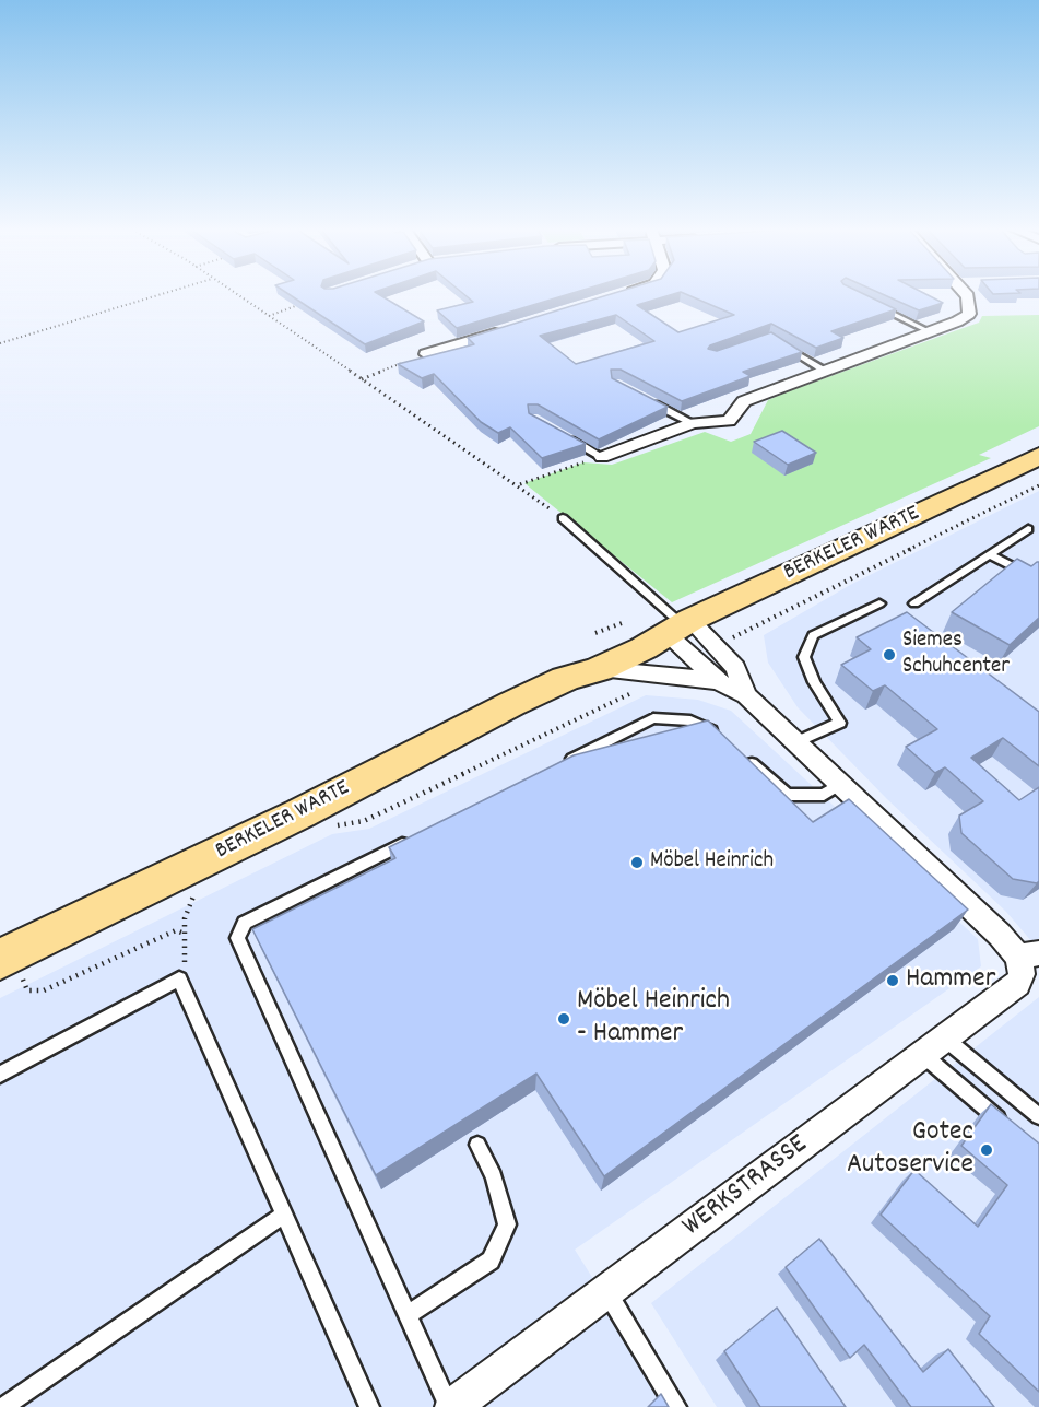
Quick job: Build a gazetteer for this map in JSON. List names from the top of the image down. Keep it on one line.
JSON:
{"streets":{"main road":["BERKELER WARTE"],"street":["WERKSTRASSE"]},"crossings":[["BERKELER WARTE","WERKSTRASSE"]],"places":["Siemes Schuhcenter","Möbel Heinrich","Hammer","Möbel Heinrich - Hammer","Gotec Autoservice"]}
